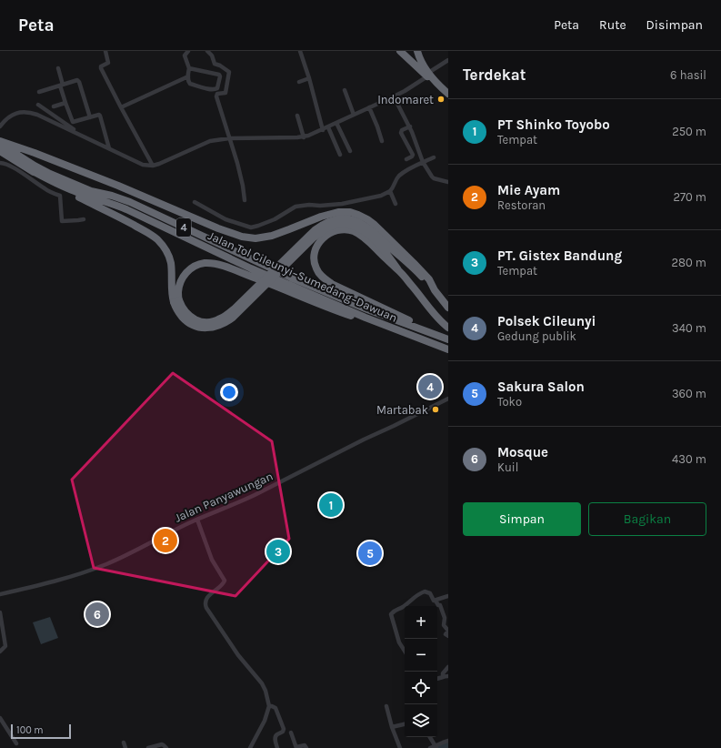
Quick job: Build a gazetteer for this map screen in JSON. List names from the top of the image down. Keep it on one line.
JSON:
{"streets":{"highway":["4","Jalan Tol Cileunyi–Sumedang–Dawuan"],"street":["Jalan Panyawungan"]},"crossings":[["4","Jalan Tol Cileunyi–Sumedang–Dawuan"]],"places":["Indomaret","Martabak"],"scale_bar":"100 m","page":{"header":"Peta","nav":["Peta","Rute","Disimpan"],"heading":["Terdekat","6 hasil"],"list":[{"mark":"1","name":"PT Shinko Toyobo","note":"Tempat","value":"250 m"},{"mark":"2","name":"Mie Ayam","note":"Restoran","value":"270 m"},{"mark":"3","name":"PT. Gistex Bandung","note":"Tempat","value":"280 m"},{"mark":"4","name":"Polsek Cileunyi","note":"Gedung publik","value":"340 m"},{"mark":"5","name":"Sakura Salon","note":"Toko","value":"360 m"},{"mark":"6","name":"Mosque","note":"Kuil","value":"430 m"}],"pins":["4","1","2","3","5","6"],"buttons":["Simpan","Bagikan"],"map_buttons":["+","−"],"scale":"100 m"}}
